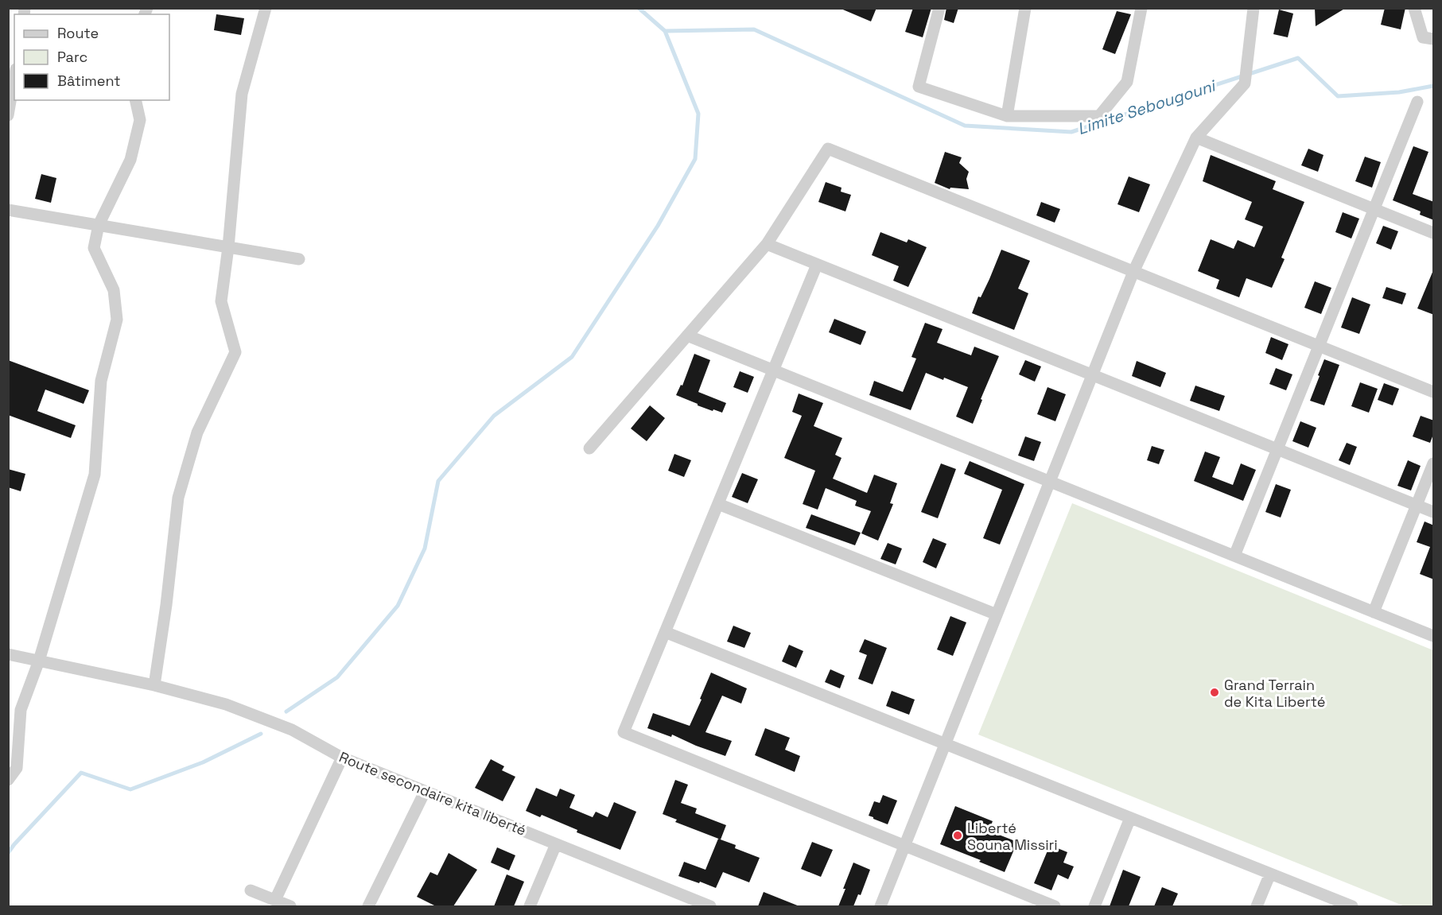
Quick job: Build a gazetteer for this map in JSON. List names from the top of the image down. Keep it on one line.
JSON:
{"streets":{"street":["Route secondaire kita liberté"]},"water":["Limite Sebougouni"],"places":["Grand Terrain de Kita Liberté","Liberté Souna Missiri"],"legend":["Route","Parc","Bâtiment"]}
